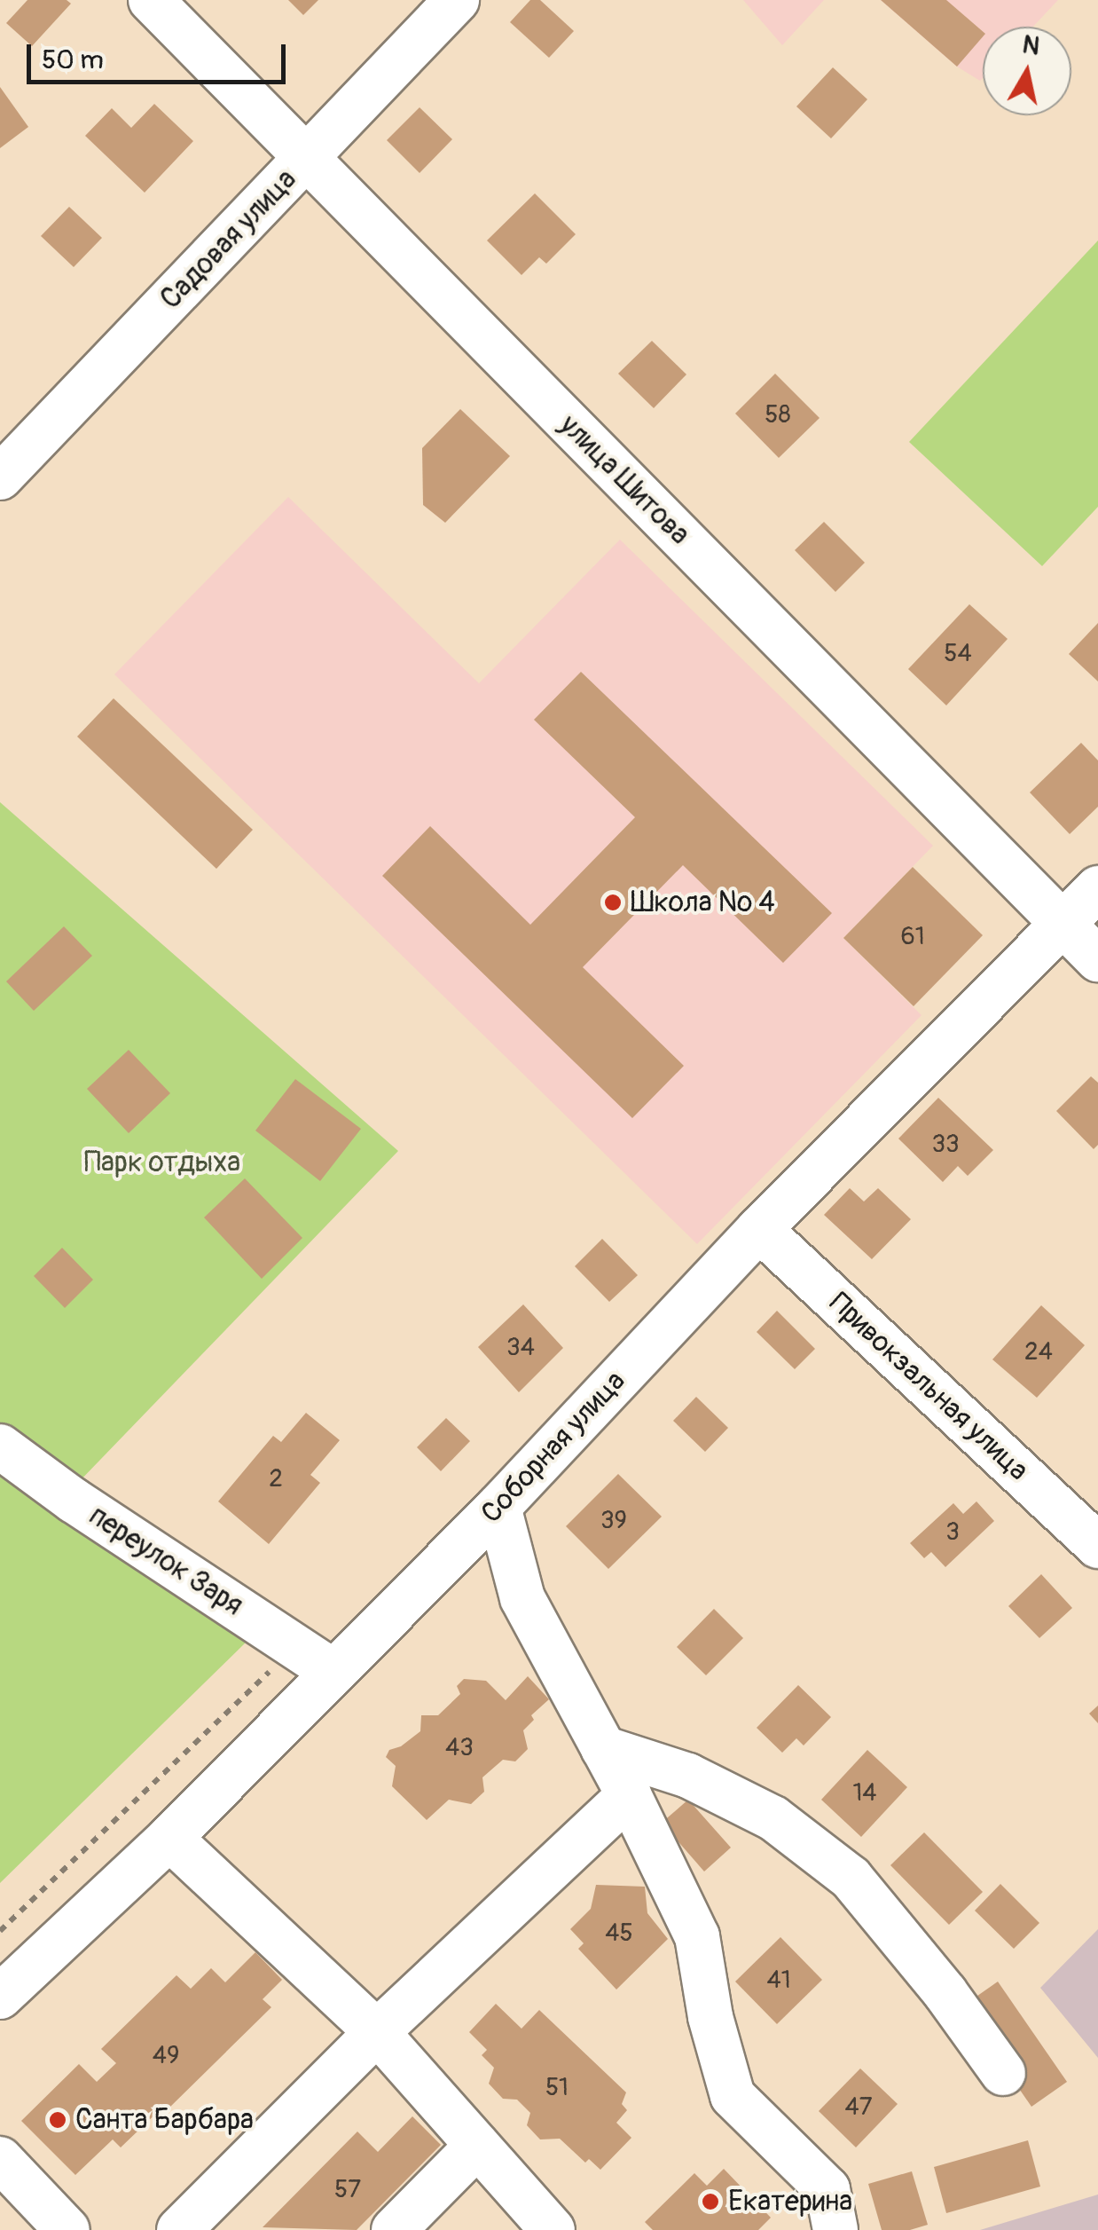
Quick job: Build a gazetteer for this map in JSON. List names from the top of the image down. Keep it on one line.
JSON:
{"streets":{"street":["Садовая улица","улица Шитова","Привокзальная улица","Соборная улица","переулок Заря"]},"crossings":[["Садовая улица","улица Шитова"],["улица Шитова","Соборная улица"],["Привокзальная улица","Соборная улица"],["Соборная улица","переулок Заря"]],"parks":["Парк отдыха"],"places":["Школа № 4","Санта Барбара","Екатерина"],"house_numbers":["58","54","61","33","34","24","2","39","3","43","14","45","41","49","51","47","57"],"scale_bar":"50 m","north":"top"}
